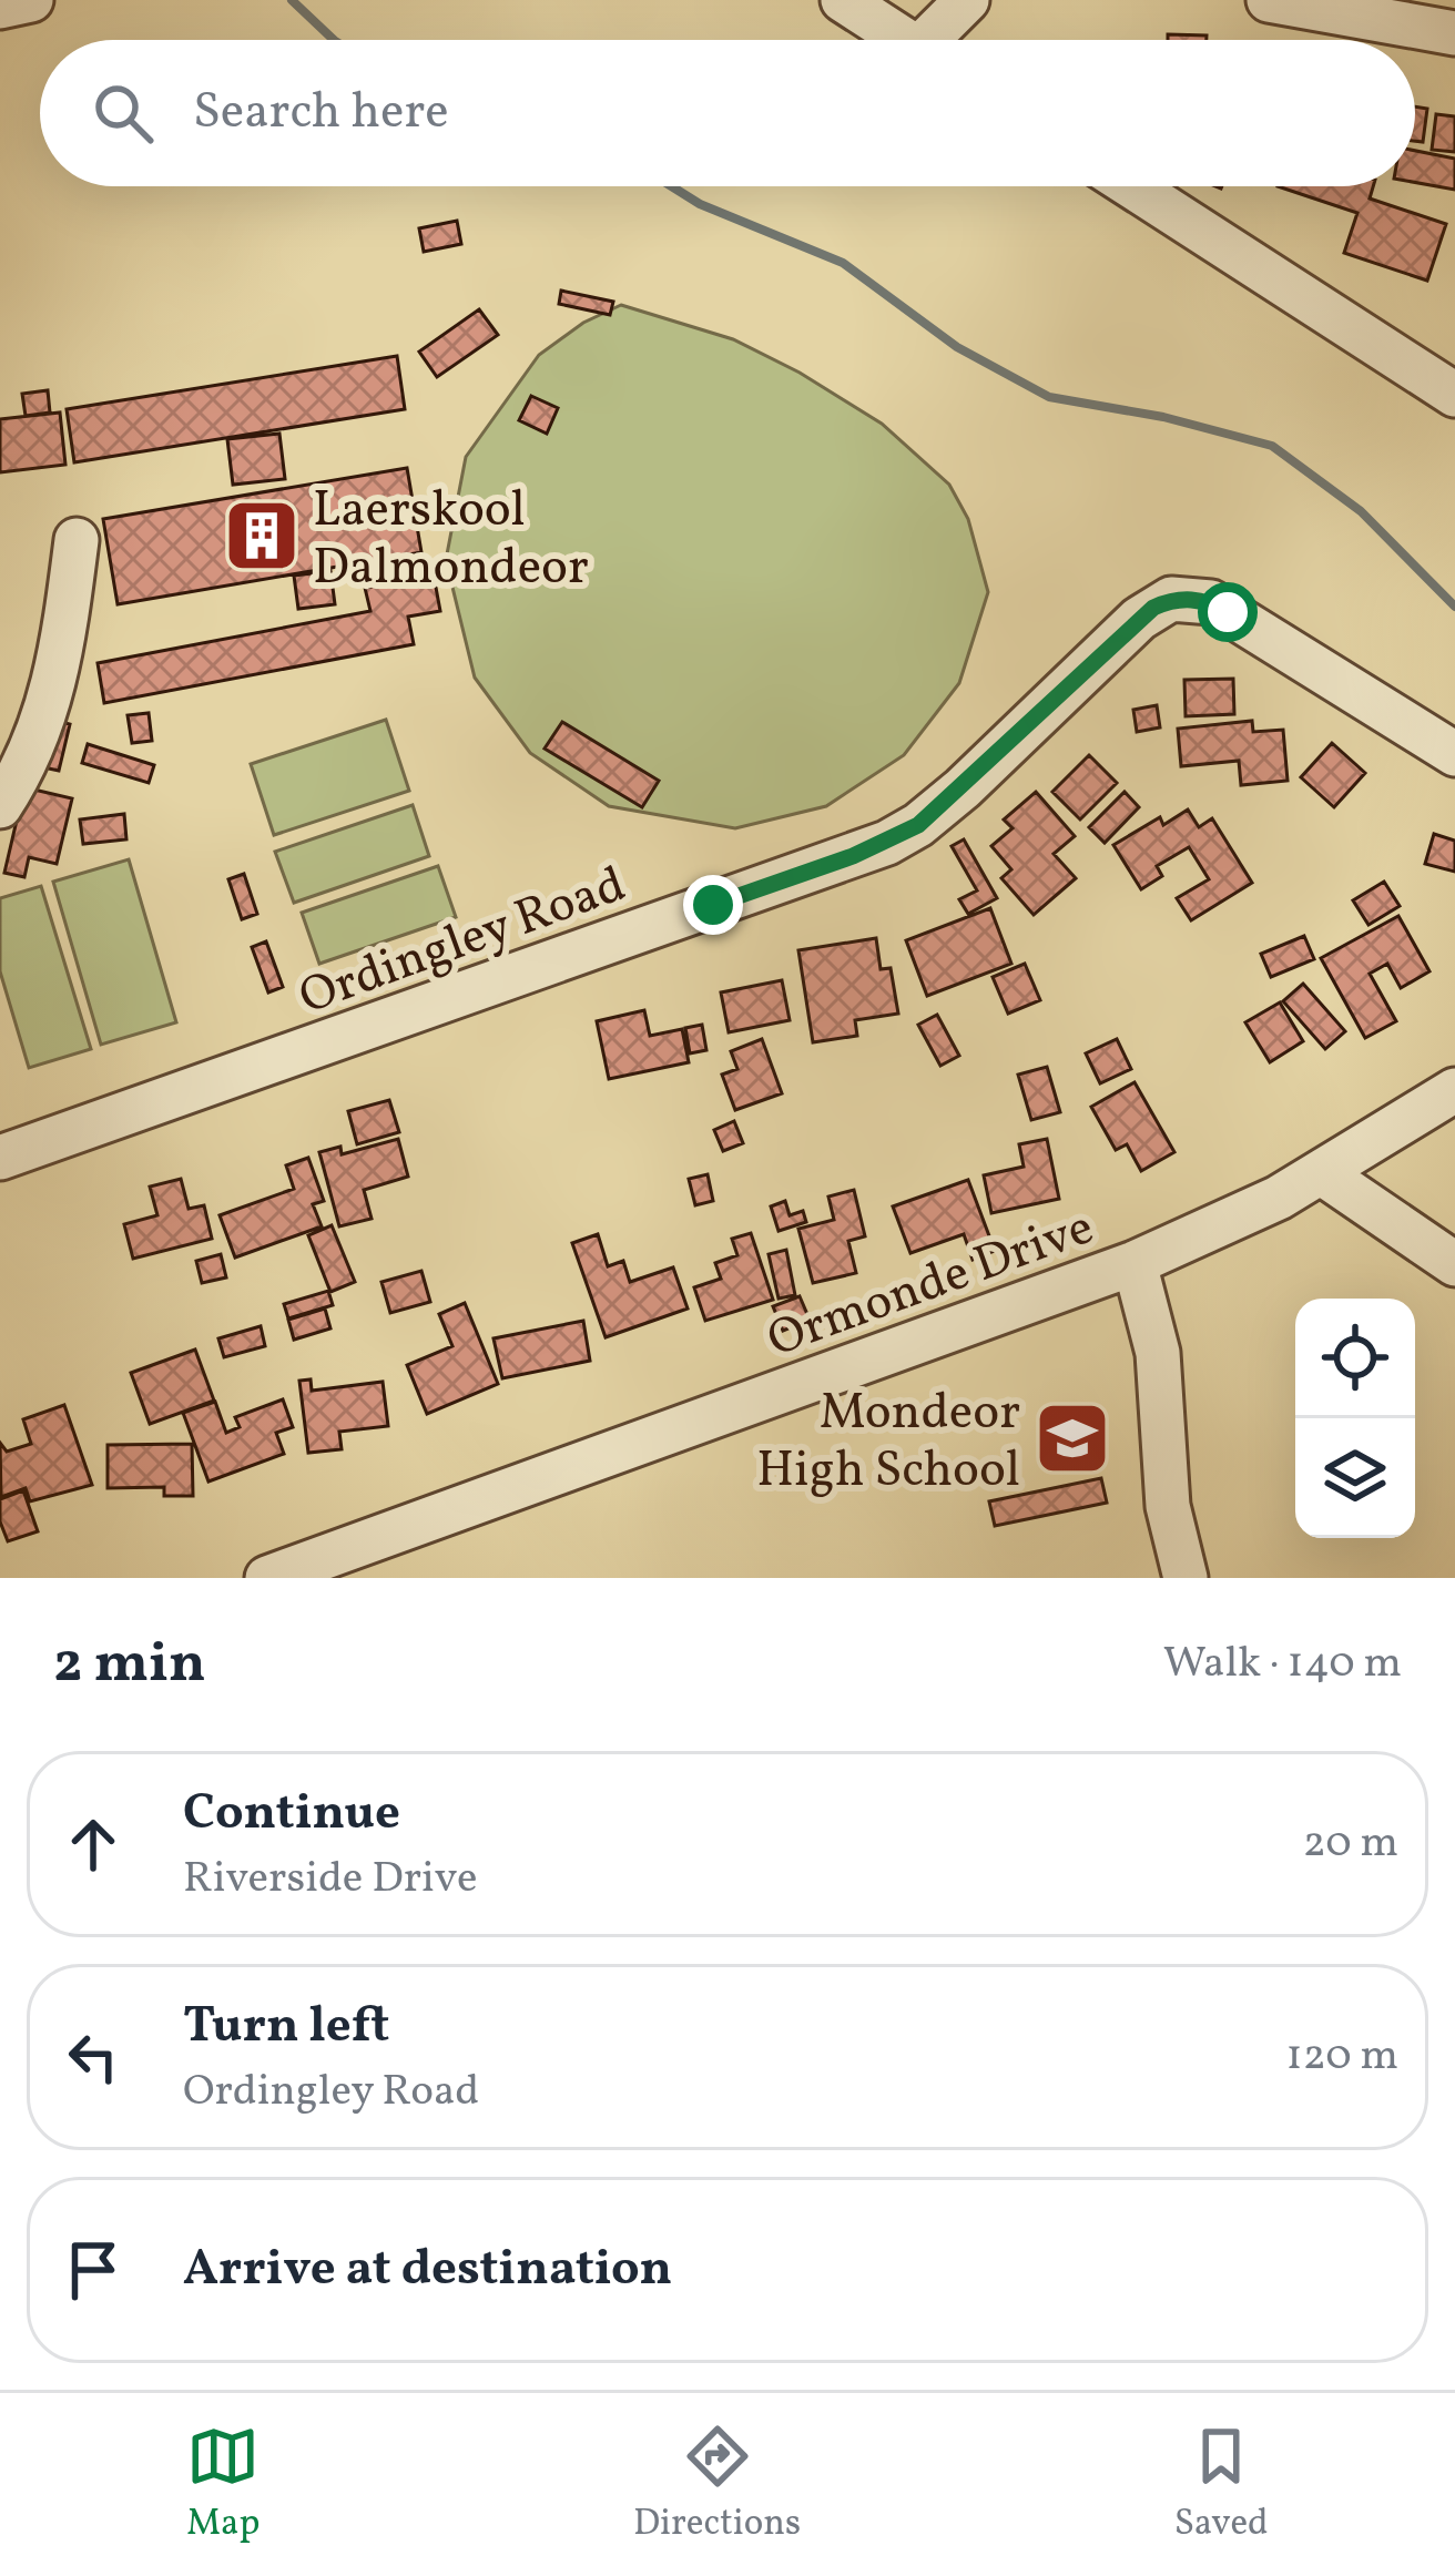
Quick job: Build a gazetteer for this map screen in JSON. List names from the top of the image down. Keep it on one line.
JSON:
{"streets":{"street":["Ordingley Road","Ormonde Drive"]},"places":{"building":["Laerskool Dalmondeor"],"school or university":["Mondeor High School"]},"page":{"search":"Search here","heading":["2 min","Walk · 140 m"],"list":[["Continue","Riverside Drive","20 m"],["Turn left","Ordingley Road","120 m"],"Arrive at destination"],"nav":["Map","Directions","Saved"]}}
